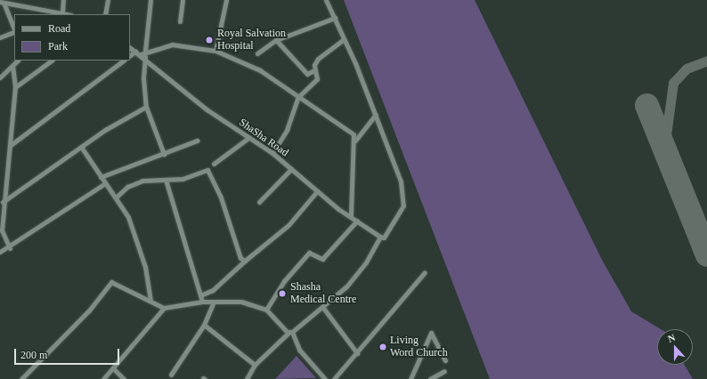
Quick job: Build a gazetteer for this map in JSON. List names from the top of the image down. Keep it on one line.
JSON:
{"streets":{"street":["ShaSha Road"]},"places":["Royal Salvation Hospital","Shasha Medical Centre","Living Word Church"],"legend":["Road","Park"],"scale_bar":"200 m","north":"top"}
